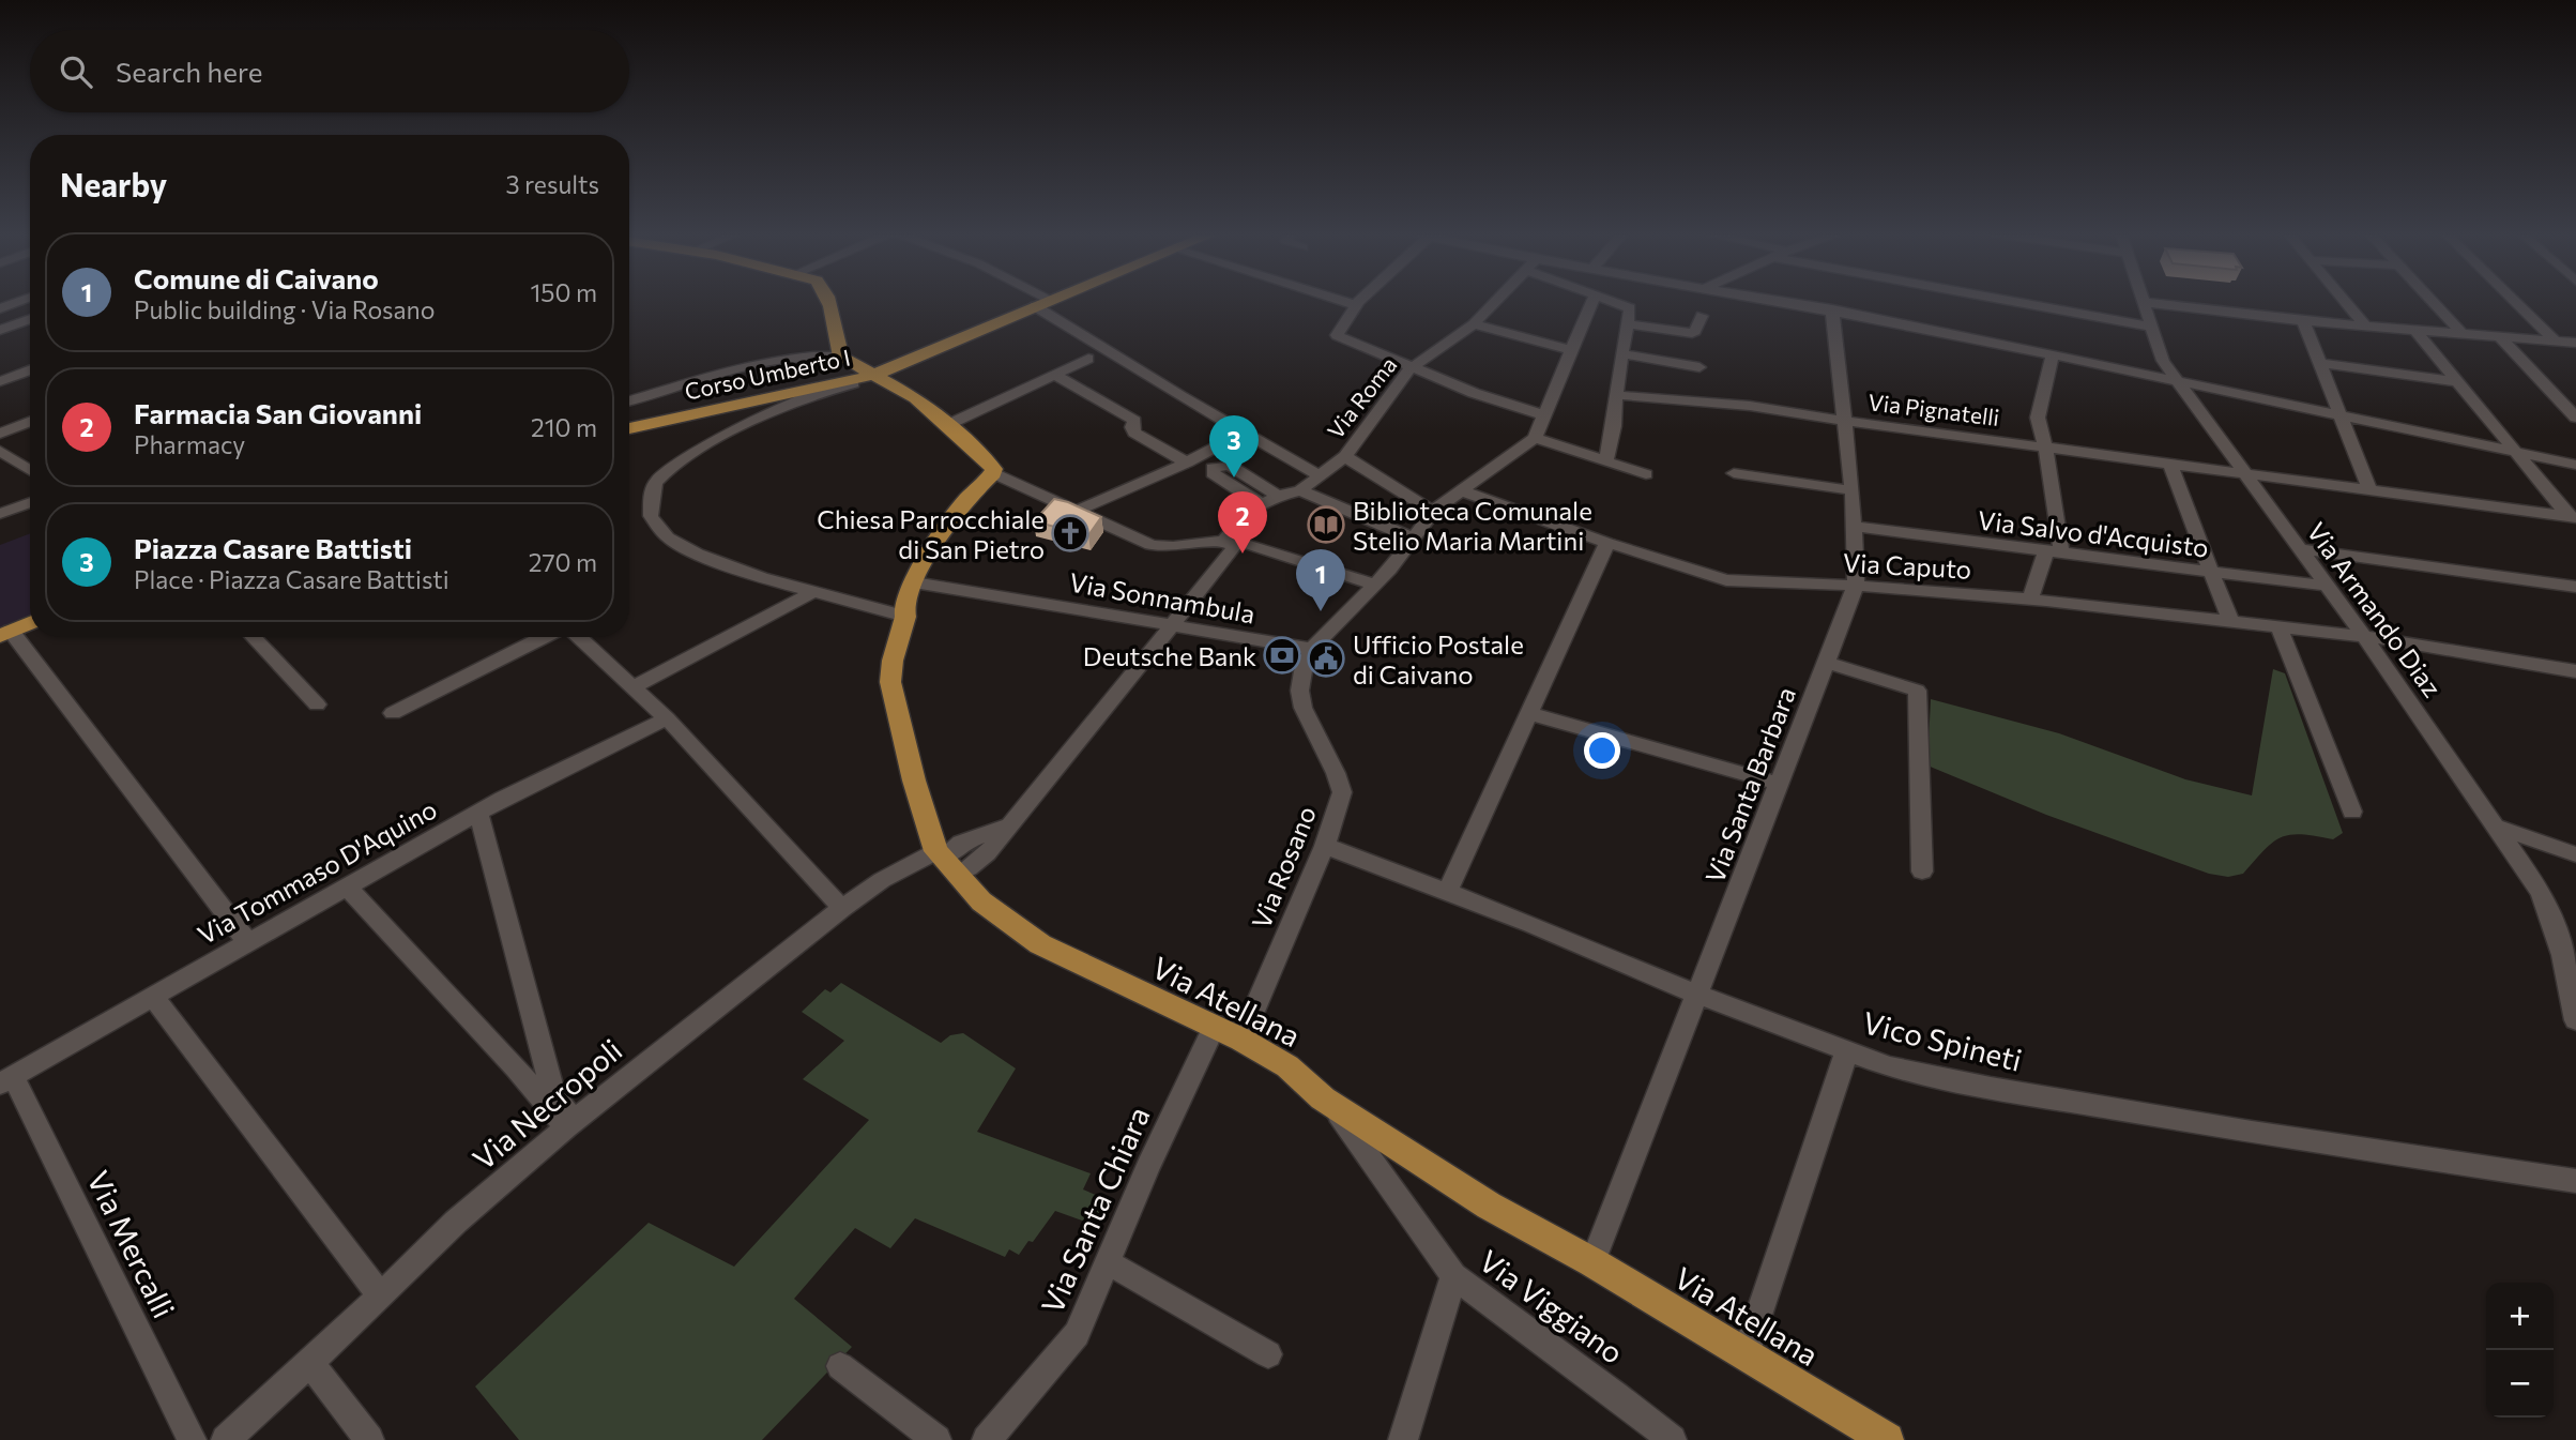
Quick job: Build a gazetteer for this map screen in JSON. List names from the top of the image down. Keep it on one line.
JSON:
{"streets":{"main road":["Corso Umberto I","Via Atellana"],"street":["Via Roma","Via Pignatelli","Via Salvo d'Acquisto","Via Caputo","Via Sonnambula","Via Armando Diaz","Via Santa Barbara","Via Rosano","Via Tommaso D'Aquino","Vico Spineti","Via Necropoli","Via Santa Chiara","Via Mercalli","Via Viggiano"]},"crossings":[["Via Roma","Via Necropoli"],["Via Pignatelli","Via Armando Diaz"],["Via Pignatelli","Via Santa Barbara"],["Via Salvo d'Acquisto","Via Armando Diaz"],["Via Salvo d'Acquisto","Via Santa Barbara"],["Via Caputo","Via Armando Diaz"],["Via Caputo","Via Santa Barbara"],["Via Caputo","Via Rosano"],["Via Sonnambula","Via Rosano"],["Via Sonnambula","Via Atellana"],["Via Sonnambula","Via Necropoli"],["Via Santa Barbara","Via Atellana"],["Via Santa Barbara","Vico Spineti"],["Via Rosano","Via Atellana"],["Via Rosano","Vico Spineti"],["Via Tommaso D'Aquino","Via Mercalli"],["Via Atellana","Via Necropoli"],["Via Atellana","Via Santa Chiara"],["Via Atellana","Via Viggiano"]],"places":{"library":["Biblioteca Comunale Stelio Maria Martini"],"church":["Chiesa Parrocchiale di San Pietro"],"bank":["Deutsche Bank"],"public building":["Ufficio Postale di Caivano"]},"page":{"search":"Search here","heading":["Nearby","3 results"],"list":[{"mark":"1","name":"Comune di Caivano","note":"Public building · Via Rosano","value":"150 m"},{"mark":"2","name":"Farmacia San Giovanni","note":"Pharmacy","value":"210 m"},{"mark":"3","name":"Piazza Casare Battisti","note":"Place · Piazza Casare Battisti","value":"270 m"}],"pins":["3","2","1"],"map_buttons":["+","−"]}}
